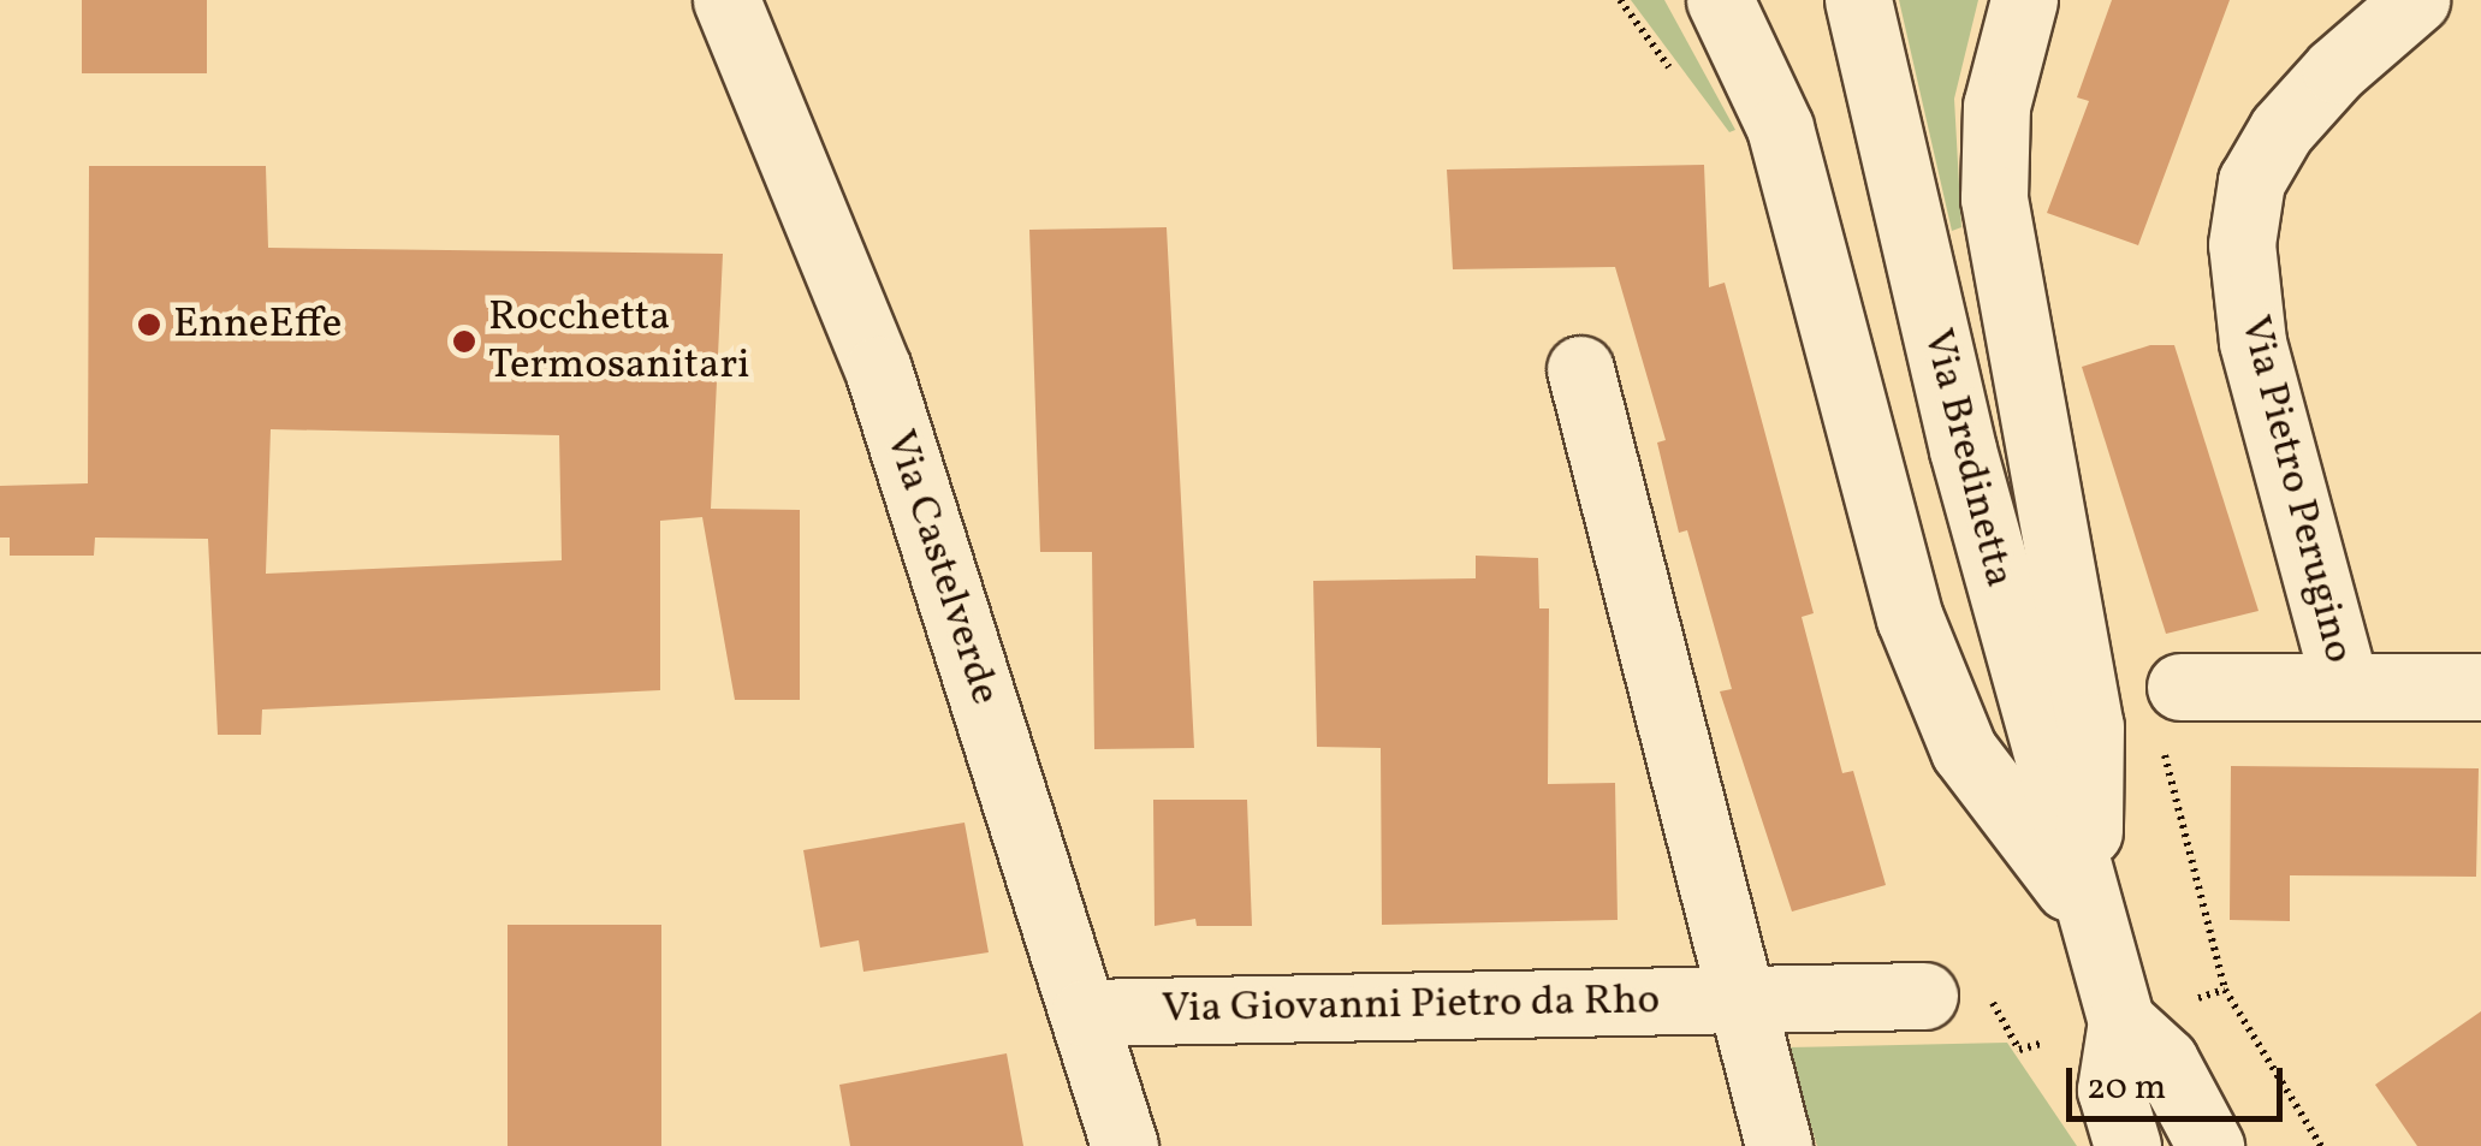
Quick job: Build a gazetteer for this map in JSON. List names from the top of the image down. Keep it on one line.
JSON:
{"streets":{"street":["Via Bredinetta","Via Pietro Perugino","Via Castelverde","Via Giovanni Pietro da Rho"]},"crossings":[["Via Castelverde","Via Giovanni Pietro da Rho"]],"places":["EnneEffe","Rocchetta Termosanitari"],"scale_bar":"20 m"}
